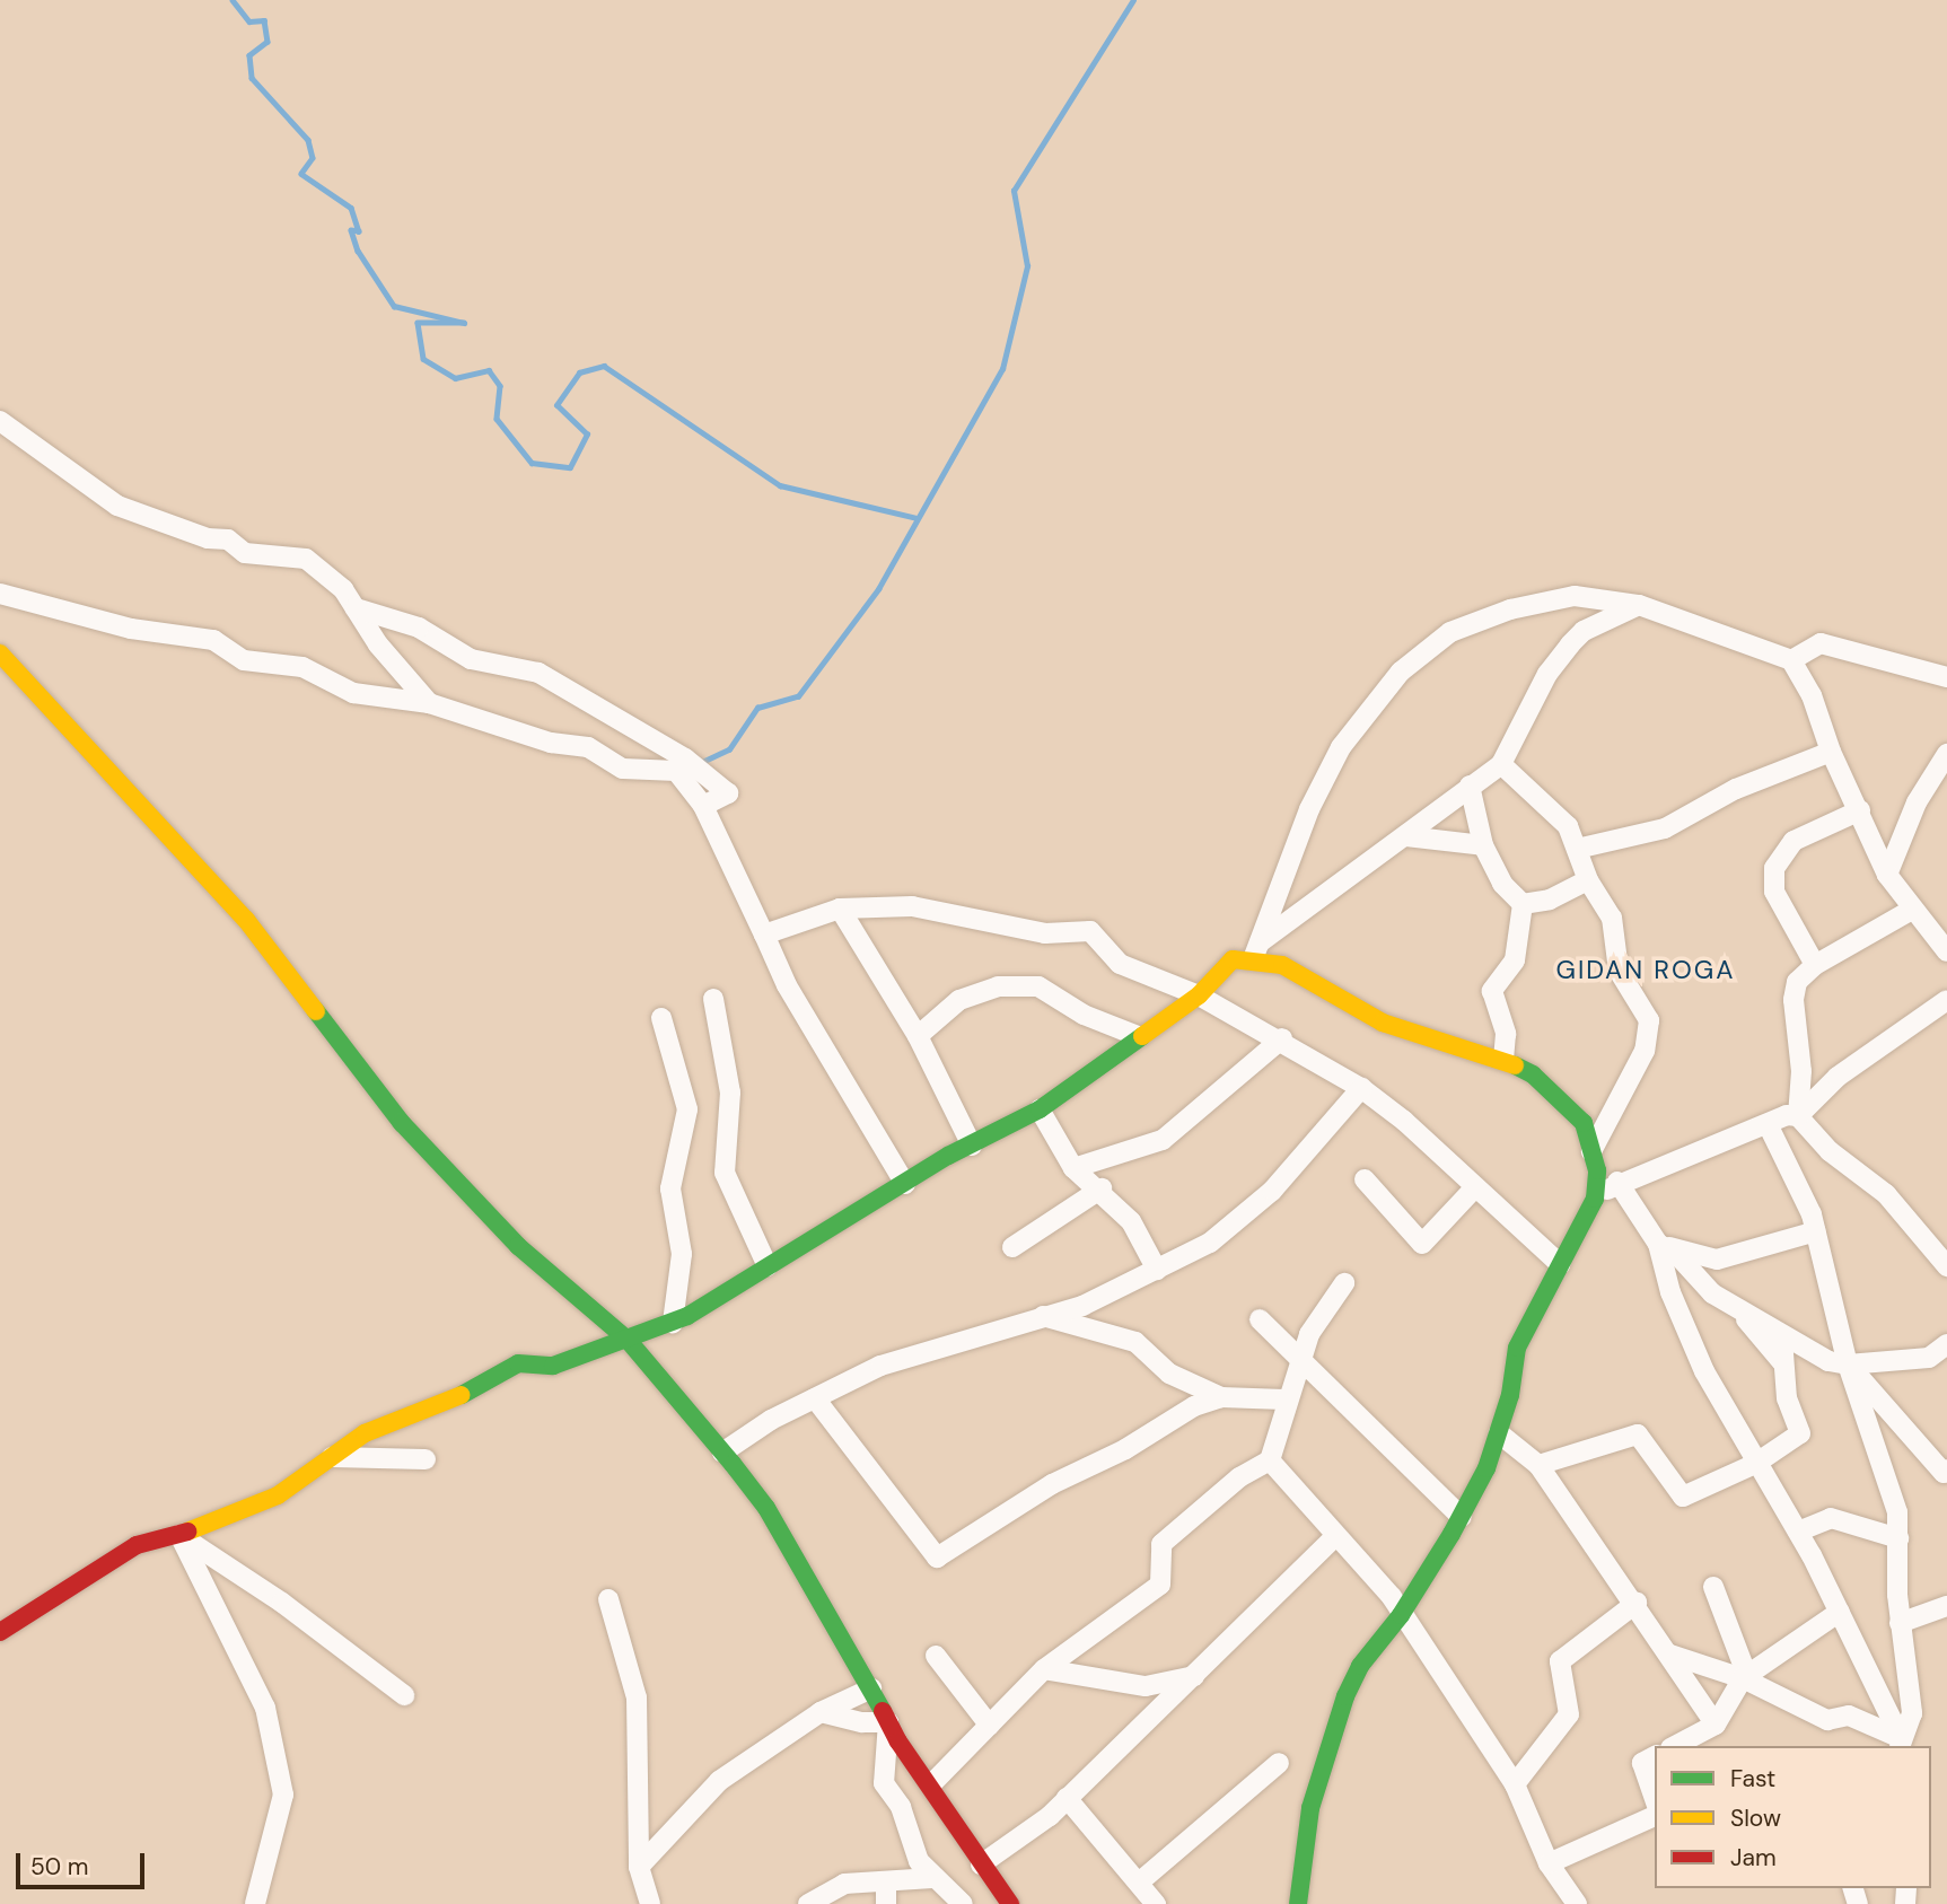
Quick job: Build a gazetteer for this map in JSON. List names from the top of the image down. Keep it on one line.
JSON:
{"districts":["GIDAN ROGA"],"legend":["Fast","Slow","Jam"],"scale_bar":"50 m"}
